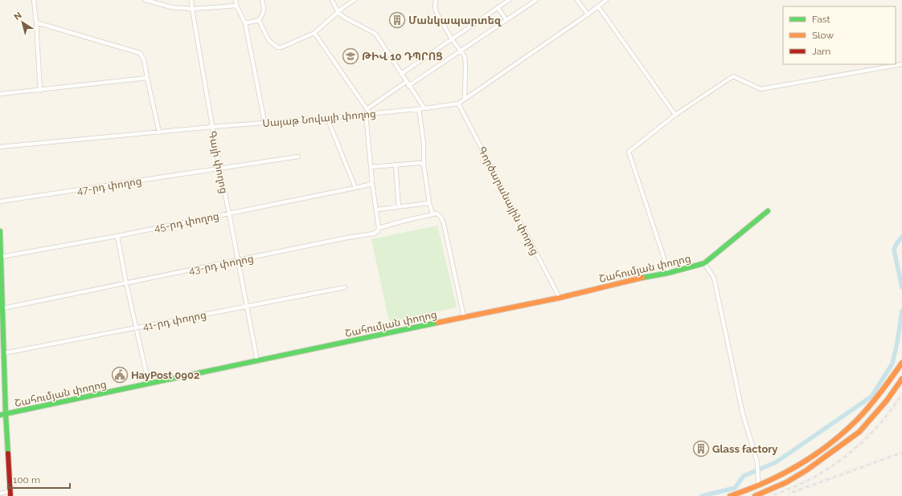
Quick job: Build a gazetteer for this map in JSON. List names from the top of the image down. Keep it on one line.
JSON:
{"streets":{"main road":["Շահումյան փողոց"],"street":["Սայաթ Նովայի փողոց","Գայի փողոց","47-րդ փողոց","Գործարանային փողոց","45-րդ փողոց","43-րդ փողոց","41-րդ փողոց"]},"crossings":[["Սայաթ Նովայի փողոց","Գայի փողոց"],["Սայաթ Նովայի փողոց","Գործարանային փողոց"],["Գայի փողոց","47-րդ փողոց"],["Գայի փողոց","45-րդ փողոց"],["Գայի փողոց","43-րդ փողոց"],["Գայի փողոց","Շահումյան փողոց"],["Գայի փողոց","41-րդ փողոց"],["Գործարանային փողոց","Շահումյան փողոց"]],"places":{"building":["Մանկապարտեզ","Glass factory"],"school or university":["ԹԻՎ 10 ԴՊՐՈՑ"],"public building":["HayPost 0902"]},"legend":["Fast","Slow","Jam"],"scale_bar":"100 m","north":"top left"}
